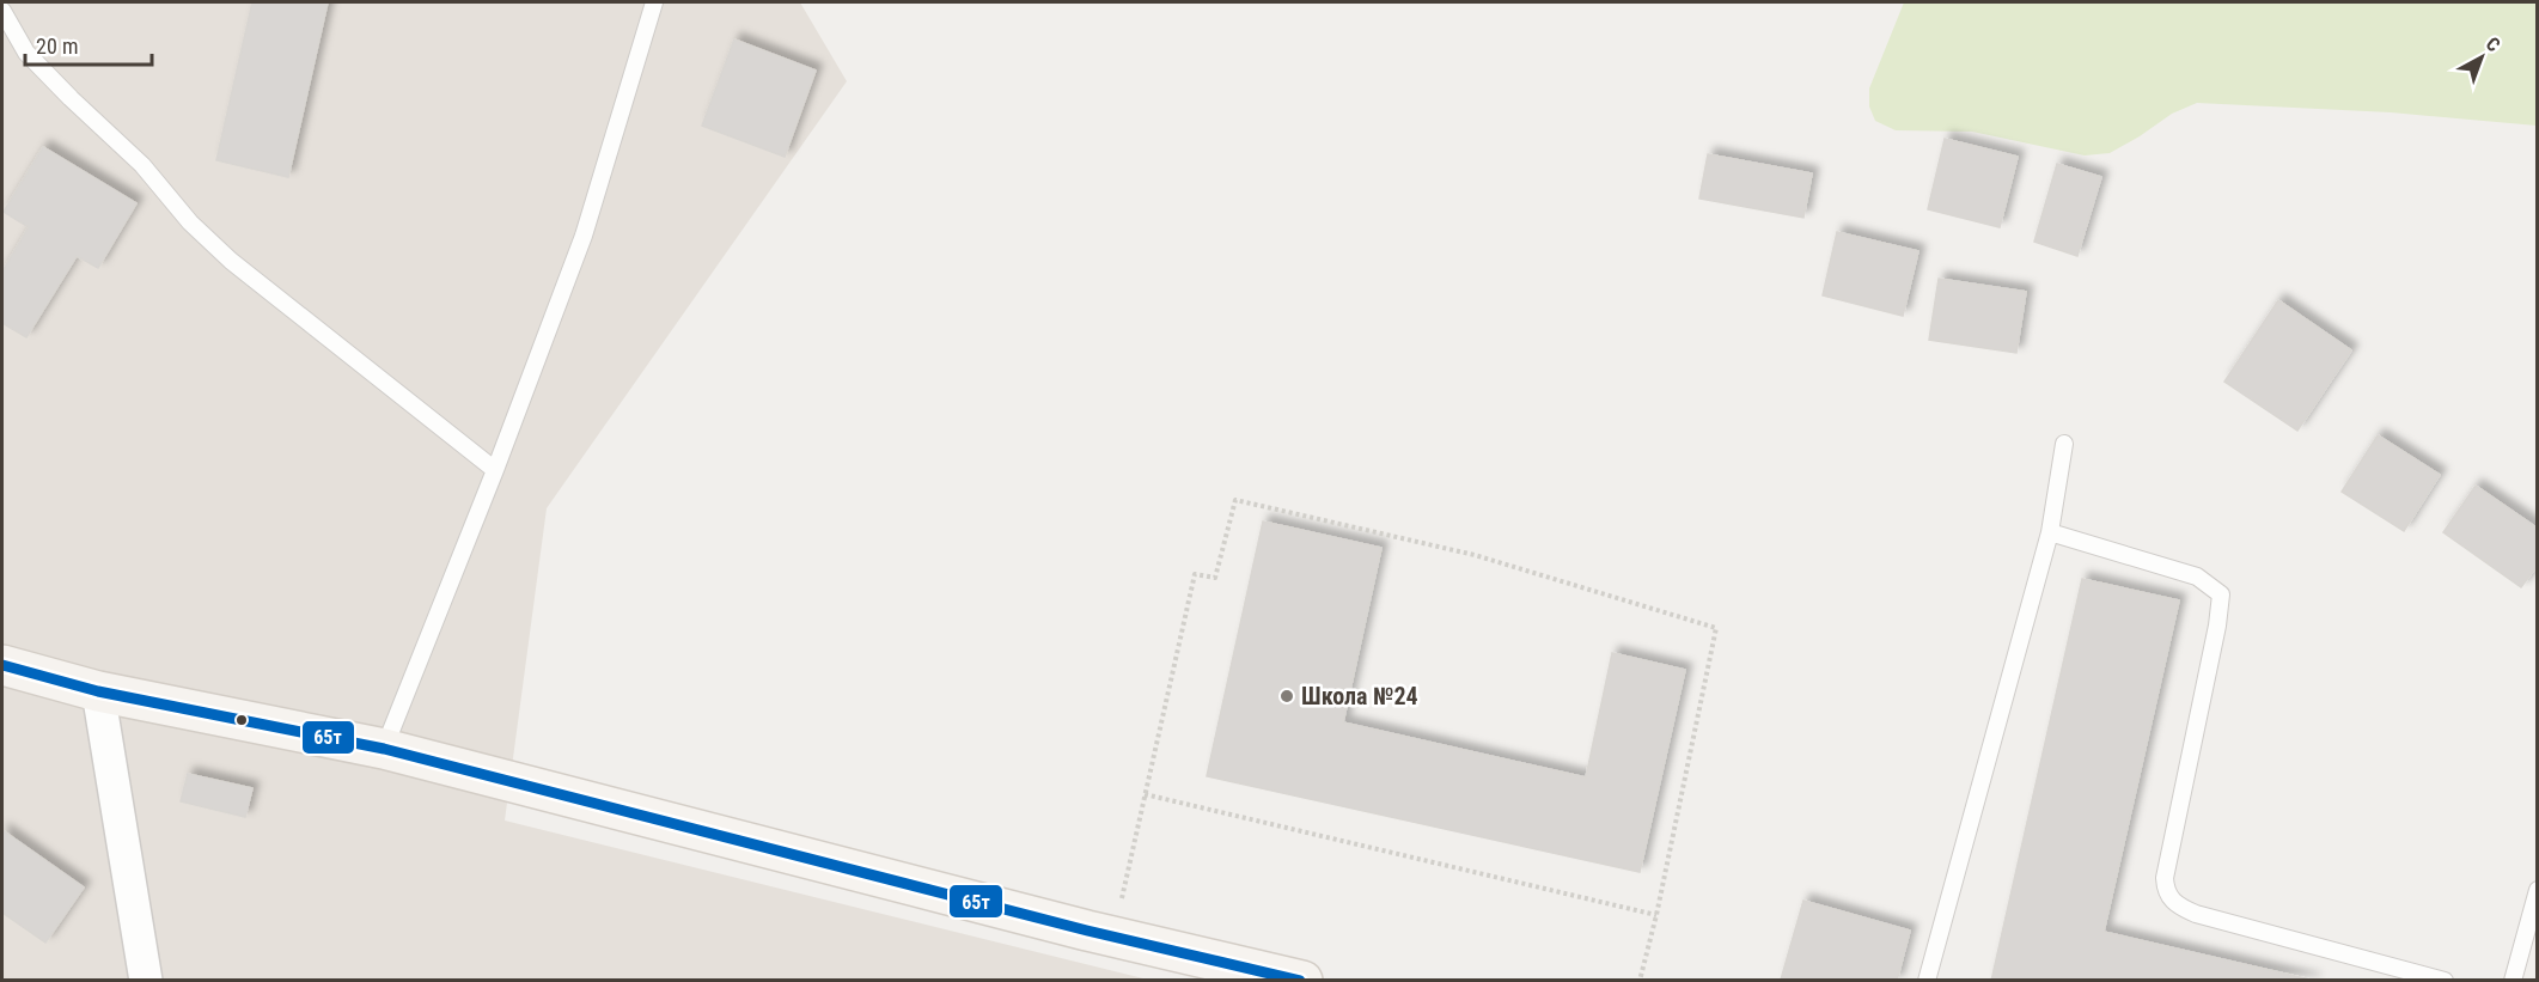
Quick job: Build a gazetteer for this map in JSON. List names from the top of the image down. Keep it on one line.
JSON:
{"places":["Школа №24"],"lines":["transit line 65т"],"scale_bar":"20 m","north":"top right"}
